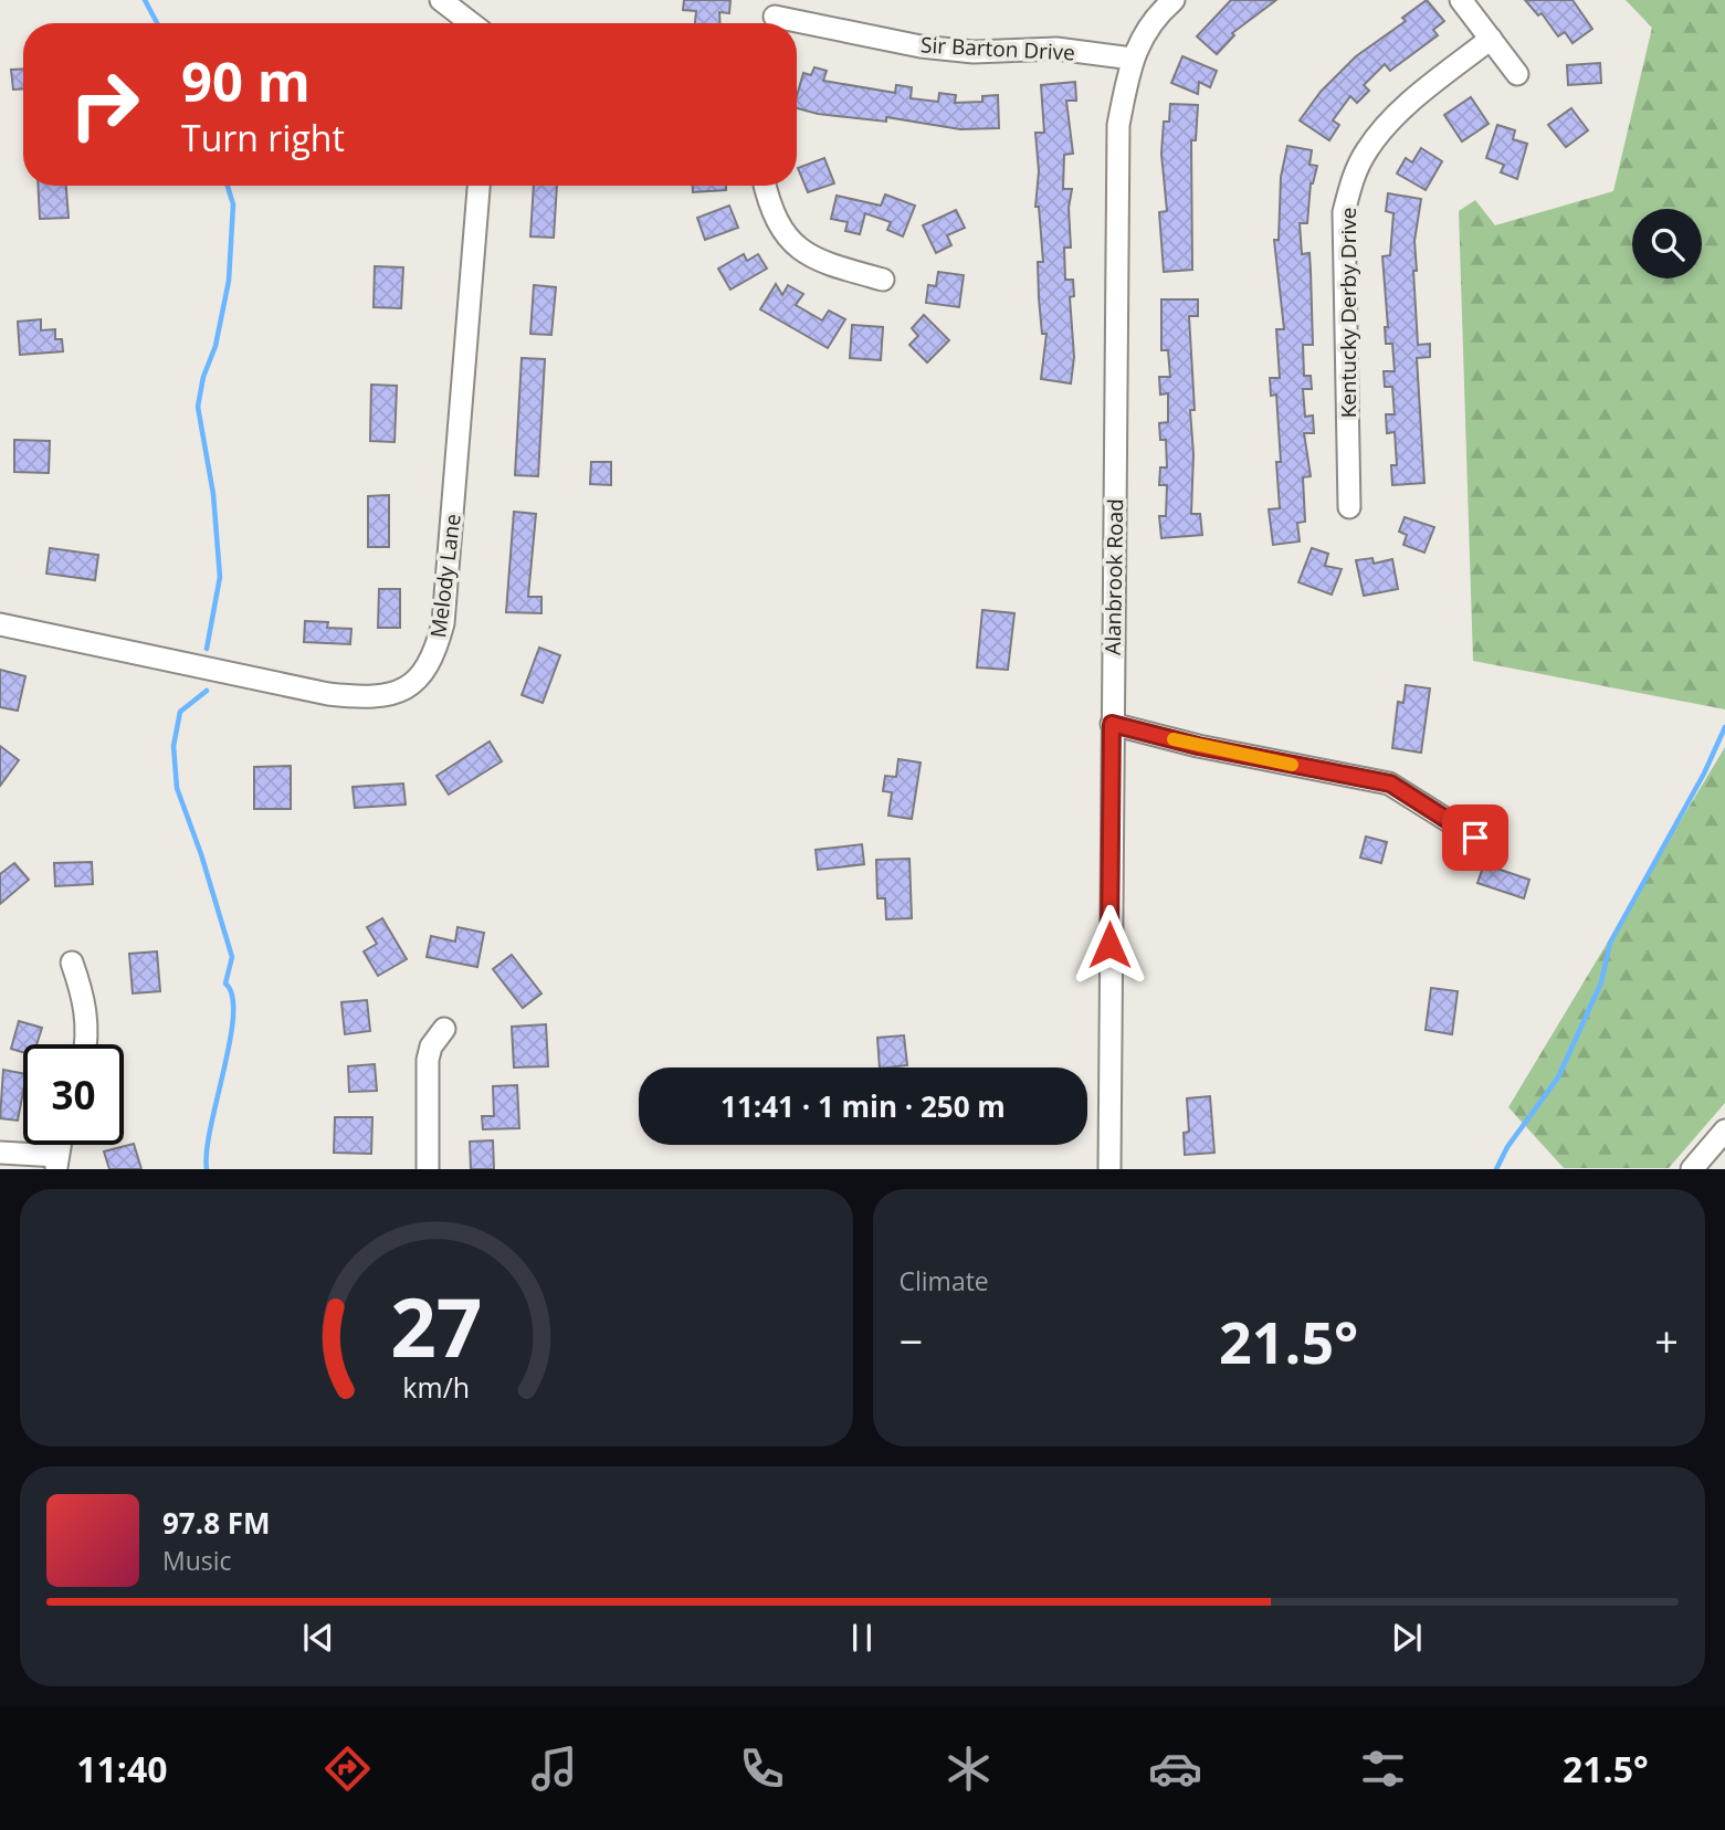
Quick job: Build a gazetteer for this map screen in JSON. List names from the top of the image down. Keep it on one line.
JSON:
{"streets":{"street":["Sir Barton Drive","Kentucky Derby Drive","Melody Lane","Alanbrook Road"]},"crossings":[["Sir Barton Drive","Alanbrook Road"]],"page":{"turn":["90 m","Turn right"],"limit":"30","trip":"11:41 · 1 min · 250 m","tile":"Climate","heat":["−","21.5°","+"],"song":["97.8 FM","Music"],"tabs":["11:40","21.5°"],"gauge":["27","km/h"]}}
